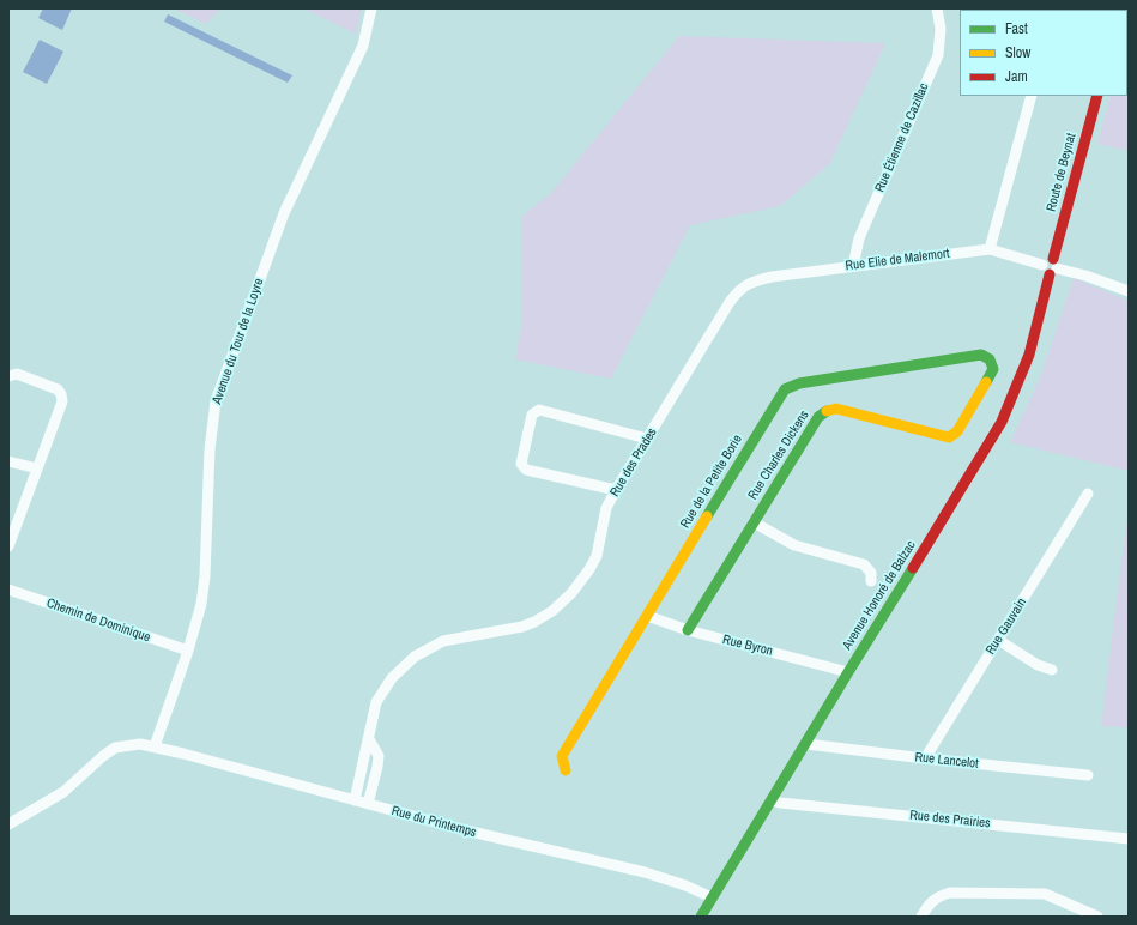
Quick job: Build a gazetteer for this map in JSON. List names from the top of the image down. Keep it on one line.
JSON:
{"streets":{"street":["Rue Étienne de Cazillac","Route de Beynat","Rue Elie de Malemort","Avenue du Tour de la Loyre","Rue Charles Dickens","Rue des Prades","Rue de la Petite Borie","Avenue Honoré de Balzac","Chemin de Dominique","Rue Gauvain","Rue Byron","Rue Lancelot","Rue des Prairies","Rue du Printemps"]},"crossings":[["Rue Étienne de Cazillac","Rue Elie de Malemort"],["Route de Beynat","Rue Elie de Malemort"],["Route de Beynat","Avenue Honoré de Balzac"],["Rue Elie de Malemort","Rue des Prades"],["Rue Elie de Malemort","Avenue Honoré de Balzac"],["Avenue du Tour de la Loyre","Chemin de Dominique"],["Avenue du Tour de la Loyre","Rue du Printemps"],["Rue Charles Dickens","Rue de la Petite Borie"],["Rue Charles Dickens","Rue Byron"],["Rue des Prades","Rue du Printemps"],["Rue de la Petite Borie","Rue Byron"],["Avenue Honoré de Balzac","Rue Byron"],["Avenue Honoré de Balzac","Rue Lancelot"],["Avenue Honoré de Balzac","Rue des Prairies"],["Avenue Honoré de Balzac","Rue du Printemps"],["Rue Gauvain","Rue Lancelot"]],"legend":["Fast","Slow","Jam"]}
